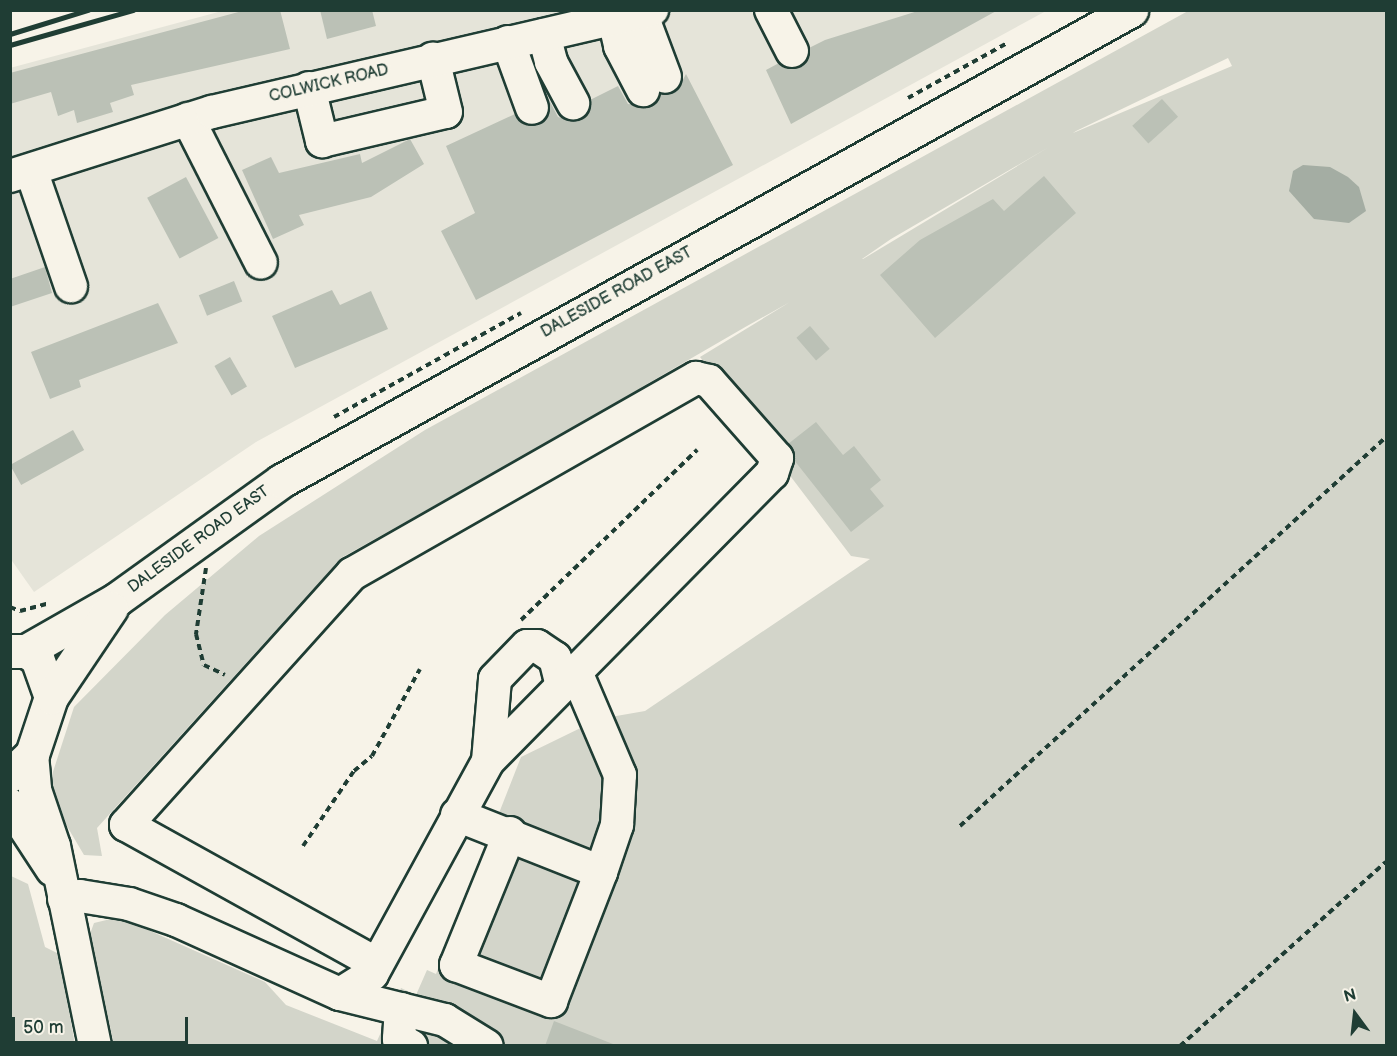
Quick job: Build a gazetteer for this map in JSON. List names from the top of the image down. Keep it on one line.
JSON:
{"streets":{"main road":["DALESIDE ROAD EAST"],"street":["COLWICK ROAD"]},"scale_bar":"50 m","north":"top"}
